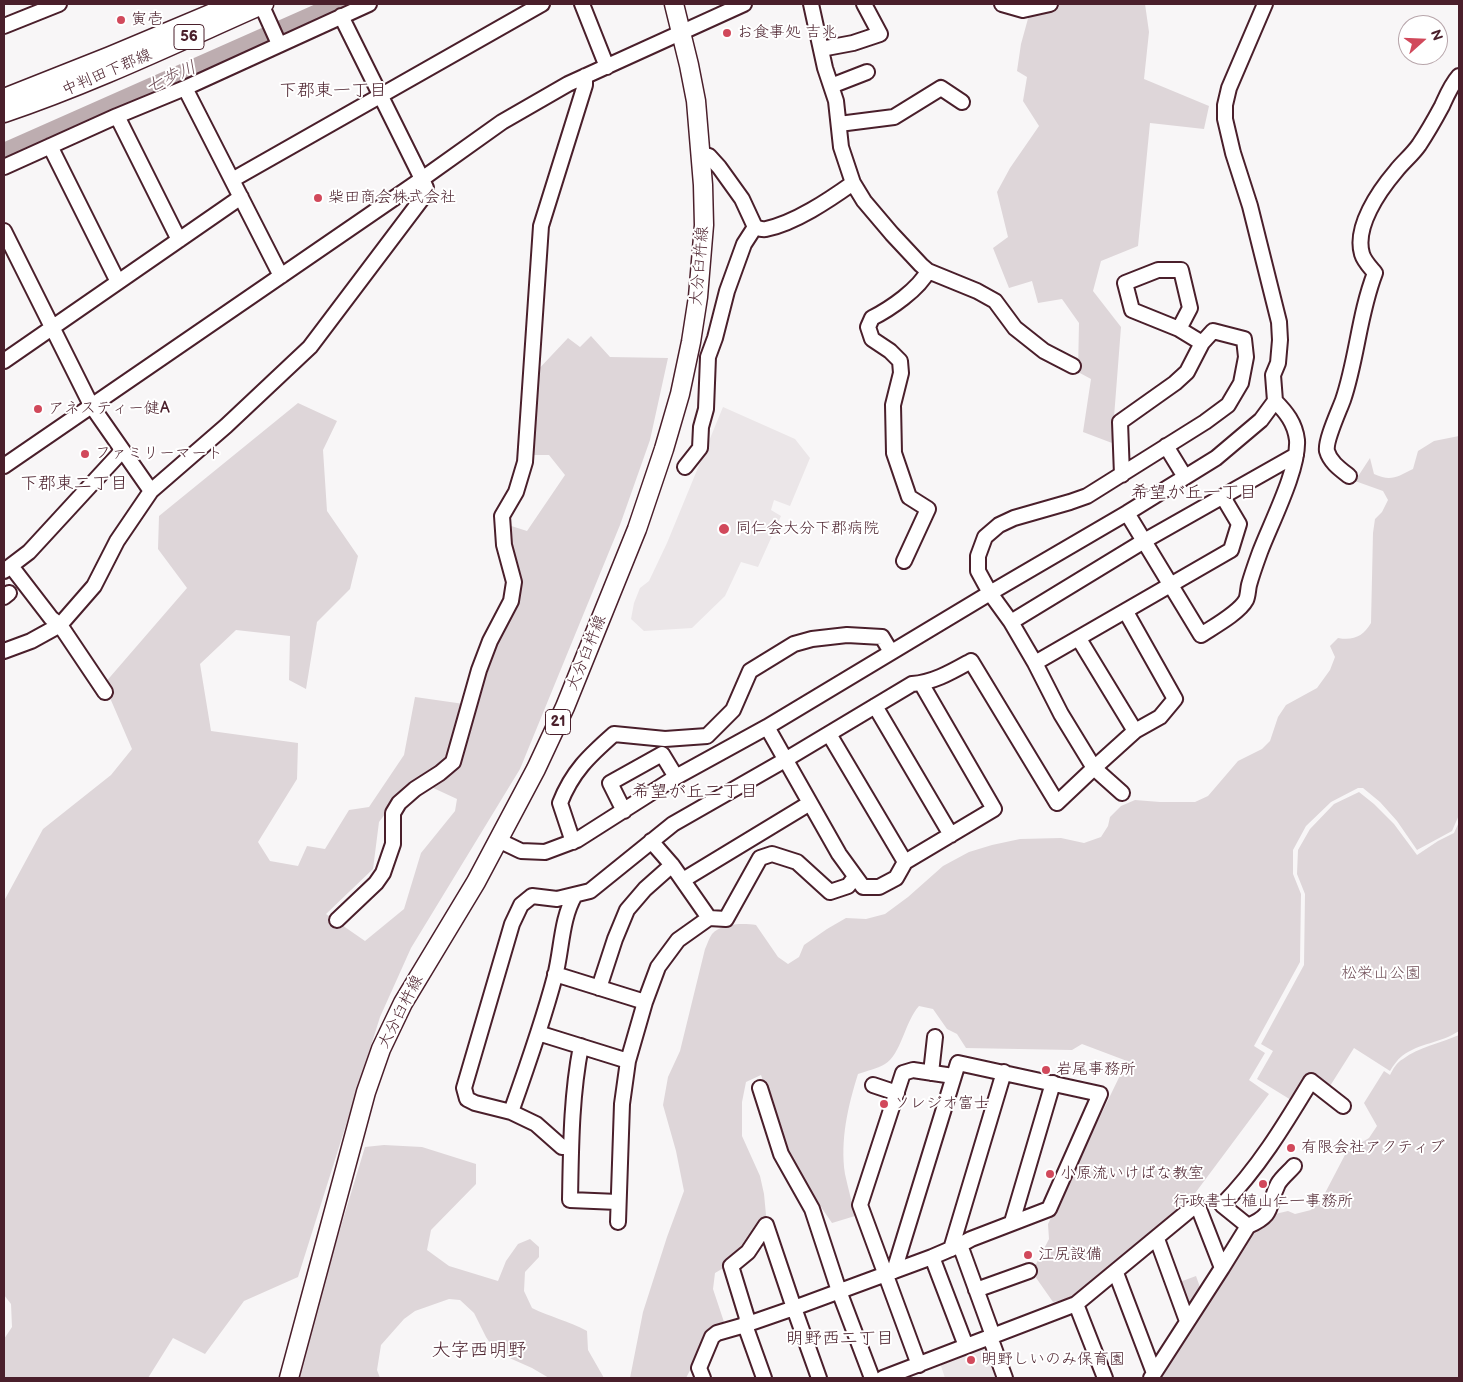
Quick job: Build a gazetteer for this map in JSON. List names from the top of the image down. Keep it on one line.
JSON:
{"streets":{"main road":["56","中判田下郡線","大分臼杵線","21"]},"districts":["下郡東一丁目","下郡東二丁目","希望が丘一丁目","希望が丘二丁目","明野西二丁目","大字西明野"],"water":["七歩川"],"parks":["松栄山公園"],"places":["寅壱","お食事処 吉兆","柴田商会株式会社","アネスティー健A","ファミリーマート","同仁会大分下郡病院","岩尾事務所","ソレジオ富士","有限会社アクティブ","小原流いけばな教室","行政書士 植山仁一事務所","江尻設備","明野しいのみ保育園"],"north":"right"}
